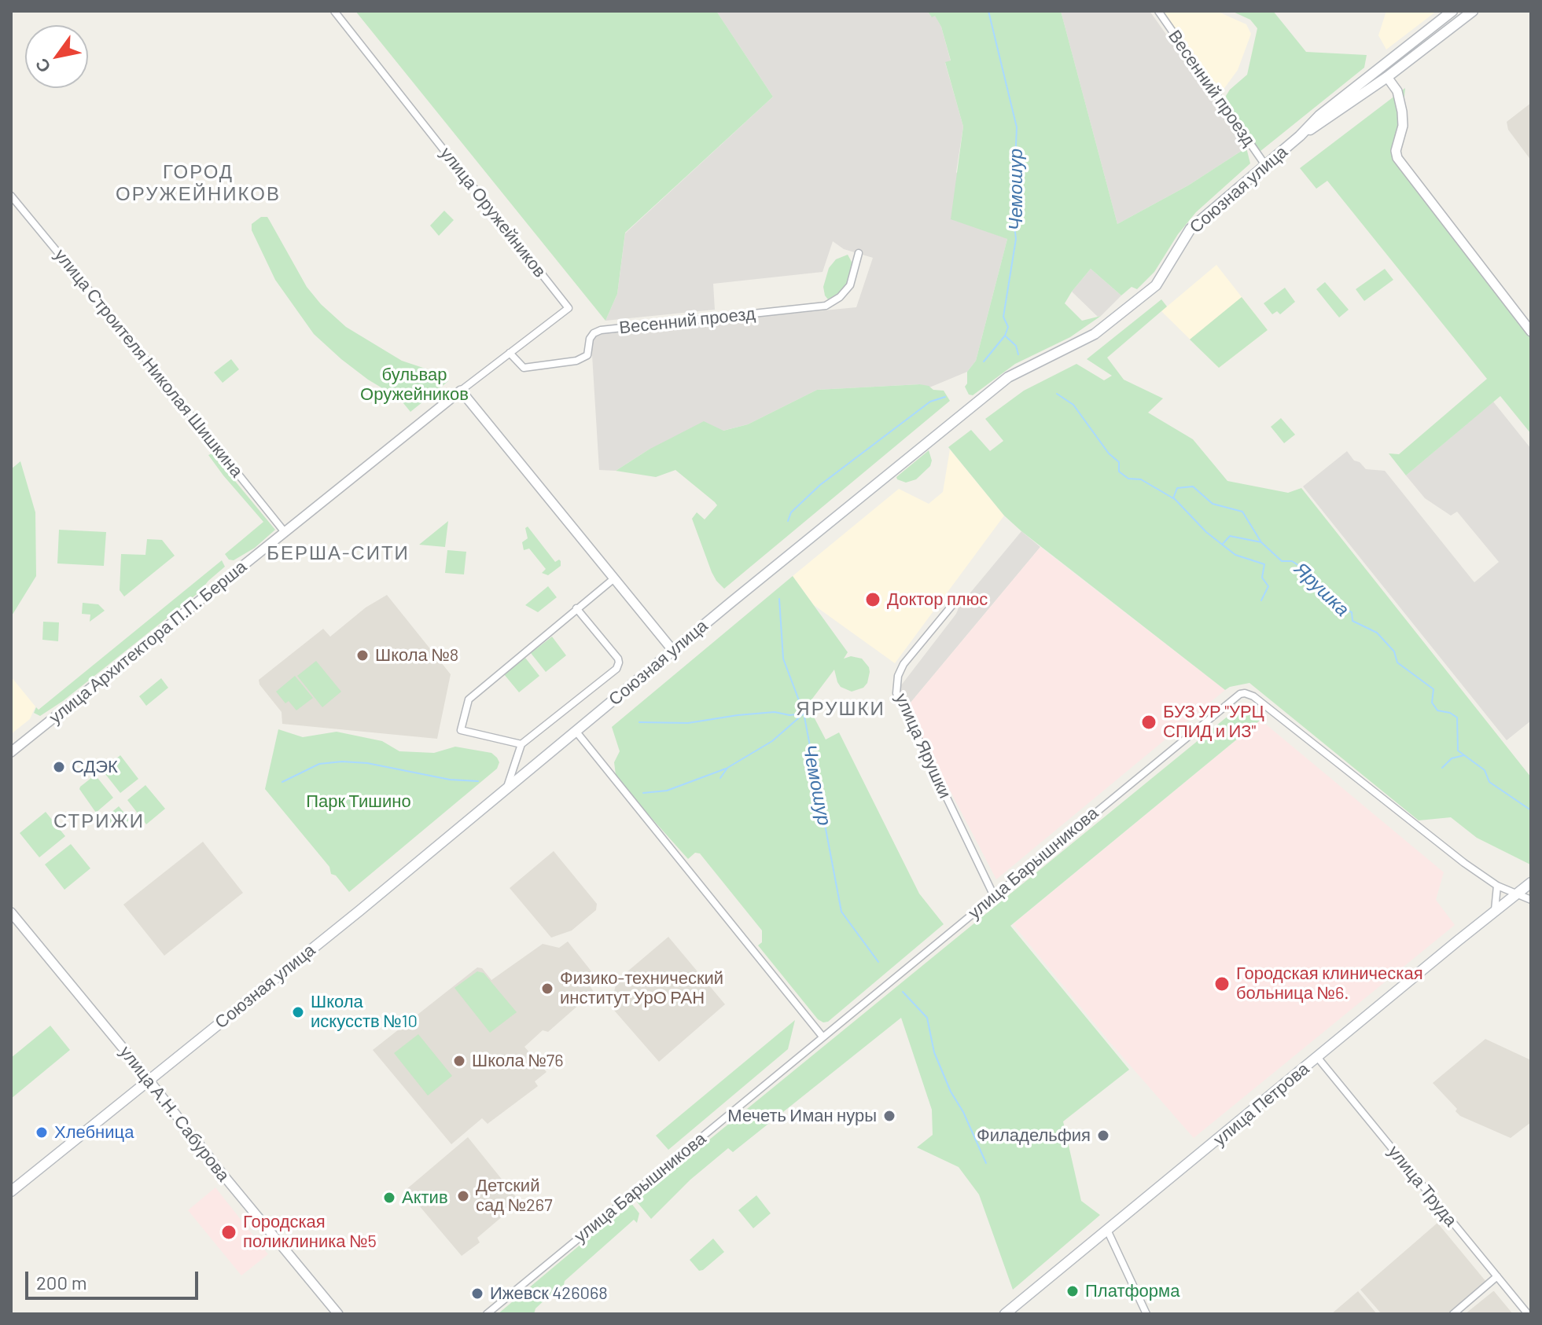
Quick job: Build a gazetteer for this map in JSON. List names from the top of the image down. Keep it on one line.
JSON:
{"streets":{"main road":["Союзная улица","улица Петрова"],"street":["Весенний проезд","улица Оружейников","улица Строителя Николая Шишкина","улица Архитектора П.П. Берша","улица Ярушки","улица Барышникова","улица А.Н. Сабурова","улица Труда"]},"crossings":[["Весенний проезд","Союзная улица"],["Весенний проезд","улица Оружейников"],["Союзная улица","улица А.Н. Сабурова"],["улица Оружейников","улица Архитектора П.П. Берша"],["улица Строителя Николая Шишкина","улица Архитектора П.П. Берша"],["улица Ярушки","улица Барышникова"],["улица Петрова","улица Труда"]],"districts":["ГОРОД ОРУЖЕЙНИКОВ","БЕРША-СИТИ","ЯРУШКИ","СТРИЖИ"],"water":["Чемошур","Ярушка"],"parks":["бульвар Оружейников","Парк Тишино"],"places":["Доктор плюс","Школа №8","БУЗ УР \"УРЦ СПИД и ИЗ\"","СДЭК","Городская клиническая больница №6.","Физико-технический институт УрО РАН","Школа искусств №10","Школа №76","Мечеть Иман нуры","Хлебница","Филадельфия","Детский сад №267","Актив","Городская поликлиника №5","Платформа","Ижевск 426068"],"scale_bar":"200 m","north":"bottom left"}
